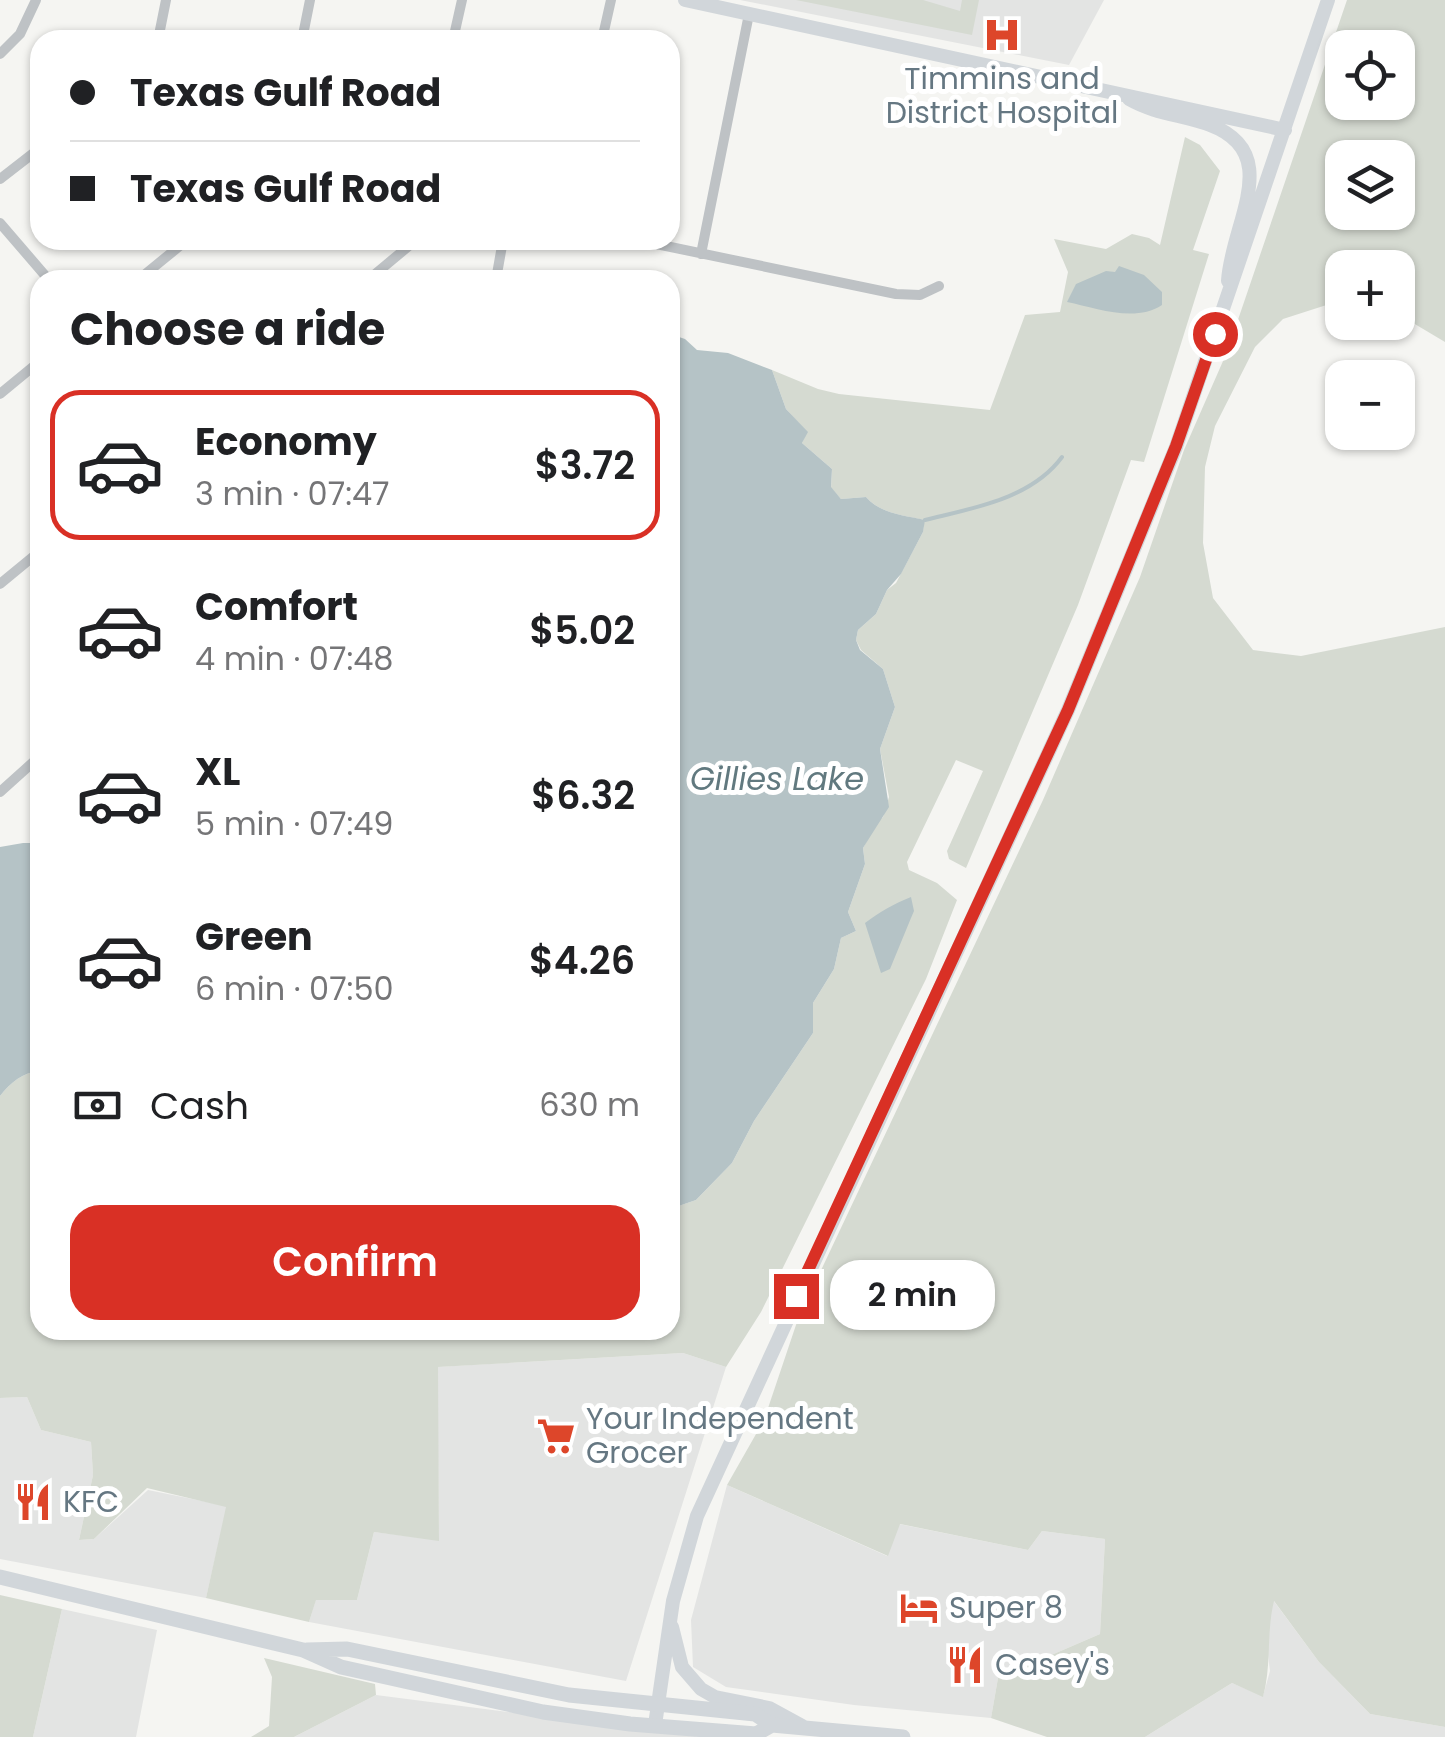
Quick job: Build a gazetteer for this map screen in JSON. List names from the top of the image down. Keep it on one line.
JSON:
{"water":["Gillies Lake"],"places":{"hospital":["Timmins and District Hospital"],"supermarket":["Your Independent Grocer"],"restaurant":["KFC","Casey's"],"hotel":["Super 8"]},"page":{"map_buttons":["+","−"],"banner":["Texas Gulf Road","Texas Gulf Road"],"heading":"Choose a ride","list":[{"name":"Economy","note":"3 min · 07:47","value":"$3.72"},{"name":"Comfort","note":"4 min · 07:48","value":"$5.02"},{"name":"XL","note":"5 min · 07:49","value":"$6.32"},{"name":"Green","note":"6 min · 07:50","value":"$4.26"}],"pay":["Cash","630 m"],"buttons":"Confirm","bubble":"2 min"}}
